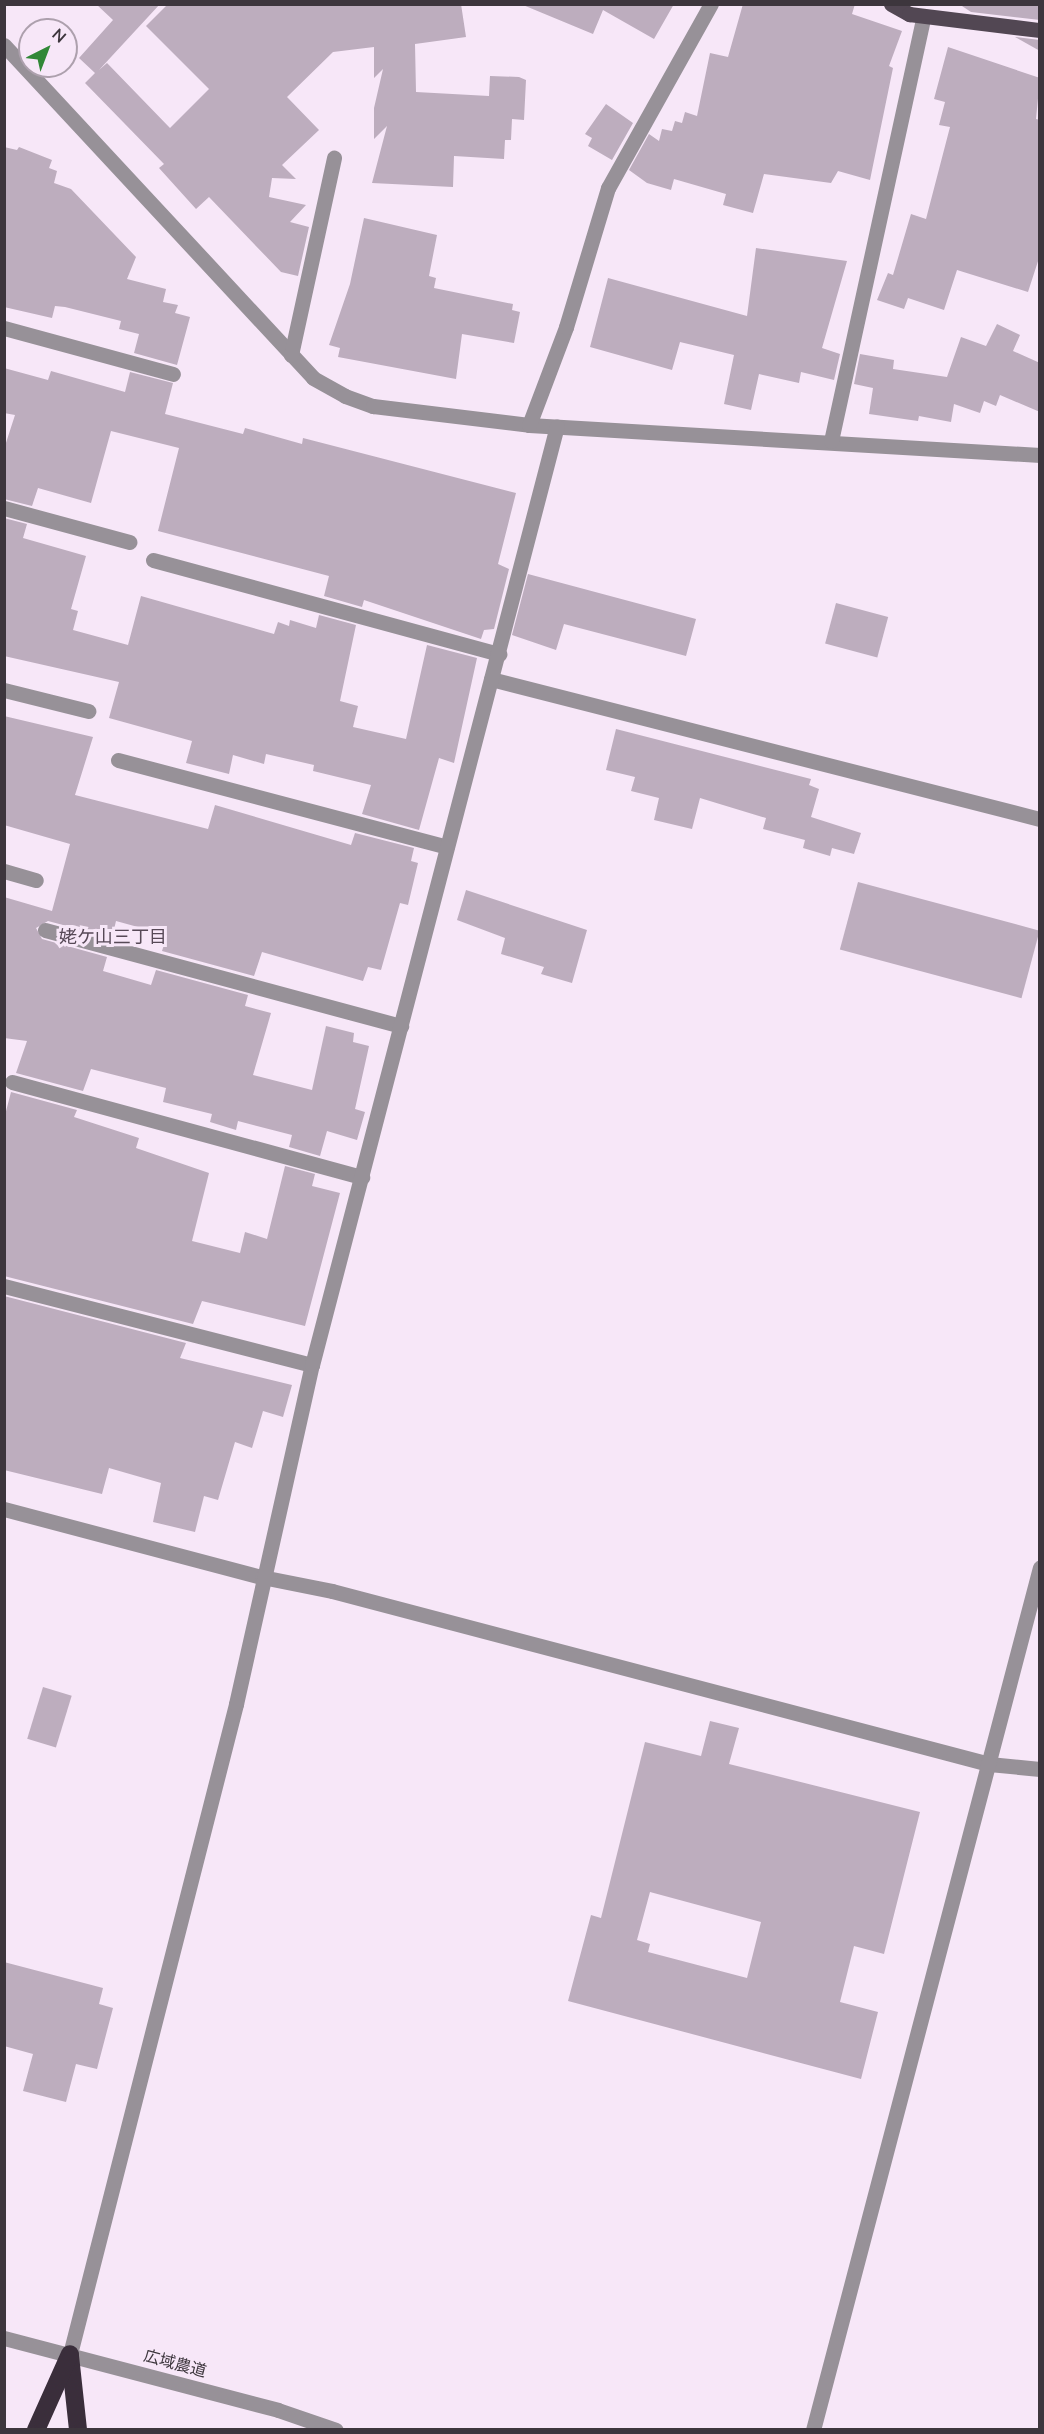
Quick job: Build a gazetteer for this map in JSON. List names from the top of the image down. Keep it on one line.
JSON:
{"streets":{"street":["広域農道"]},"districts":["姥ケ山三丁目"],"north":"top right"}
